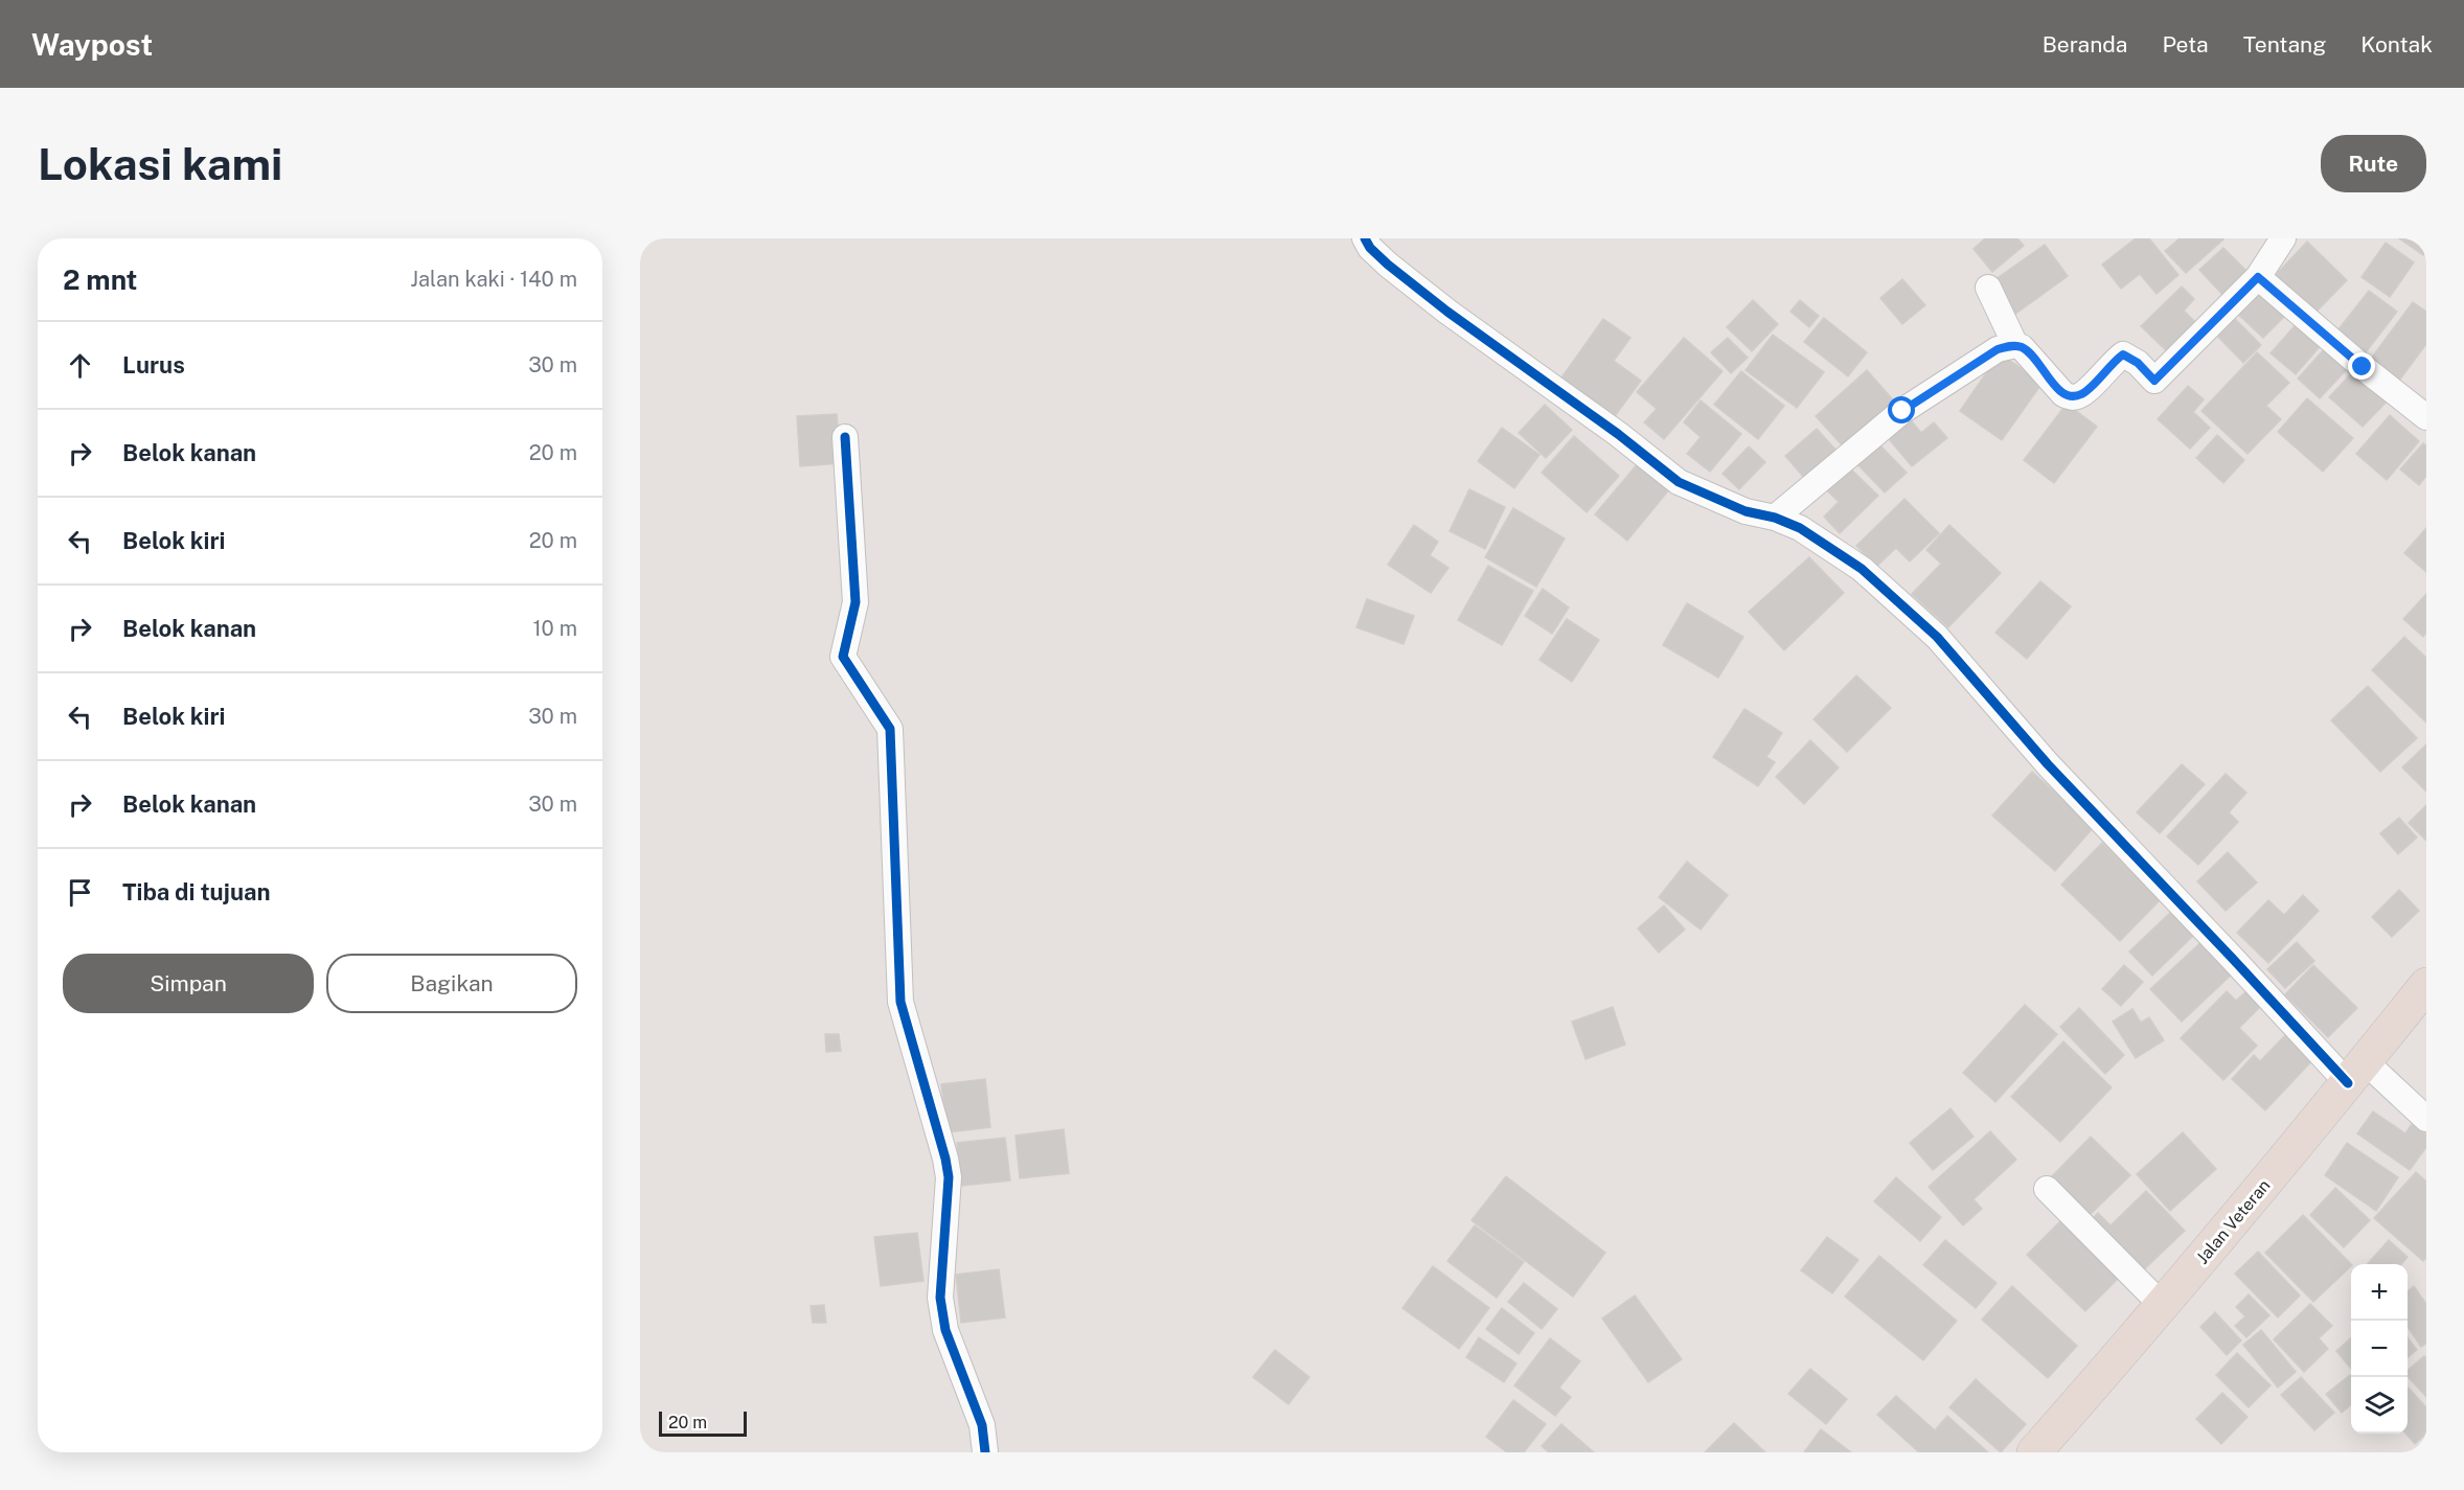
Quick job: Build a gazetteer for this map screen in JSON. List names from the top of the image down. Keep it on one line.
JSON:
{"streets":{"highway":["Jalan Veteran"]},"scale_bar":"20 m","page":{"header":"Waypost","nav":["Beranda","Peta","Tentang","Kontak"],"buttons":["Rute",["Simpan","Bagikan"]],"title":"Lokasi kami","heading":["2 mnt","Jalan kaki · 140 m"],"list":[["Lurus","30 m"],["Belok kanan","20 m"],["Belok kiri","20 m"],["Belok kanan","10 m"],["Belok kiri","30 m"],["Belok kanan","30 m"],"Tiba di tujuan"],"map_buttons":["+","−"],"scale":"20 m"}}
